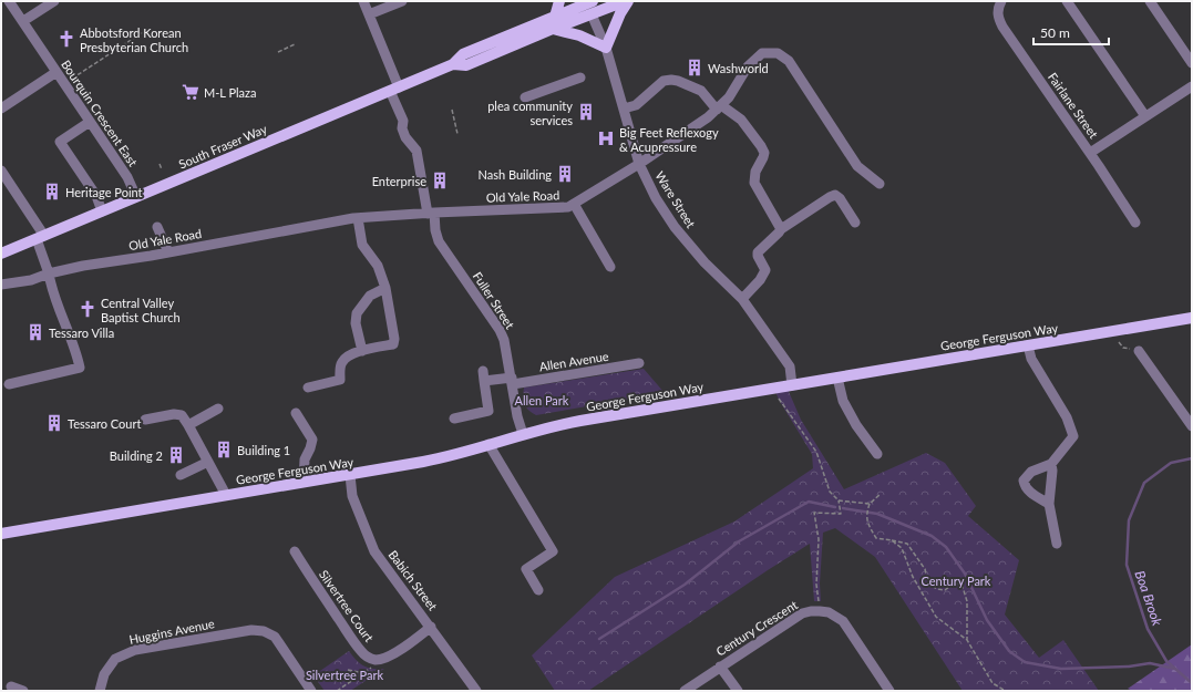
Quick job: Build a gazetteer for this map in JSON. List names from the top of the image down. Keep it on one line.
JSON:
{"streets":{"main road":["South Fraser Way","Ware Street","George Ferguson Way"],"street":["Fairlane Street","Bourquin Crescent East","Old Yale Road","Fuller Street","Allen Avenue","Babich Street","Silvertree Court","Century Crescent","Huggins Avenue"]},"crossings":[["Bourquin Crescent East","South Fraser Way"],["South Fraser Way","Ware Street"],["South Fraser Way","Fuller Street"],["Old Yale Road","Ware Street"],["Old Yale Road","Fuller Street"],["Ware Street","George Ferguson Way"],["Fuller Street","George Ferguson Way"],["Fuller Street","Allen Avenue"],["George Ferguson Way","Babich Street"],["Babich Street","Silvertree Court"]],"water":["Boa Brook"],"parks":["Allen Park","Century Park","Silvertree Park"],"places":{"church":["Abbotsford Korean Presbyterian Church","Central Valley Baptist Church"],"building":["Washworld","plea community services","Nash Building","Enterprise","Heritage Point","Tessaro Villa","Tessaro Court","Building 1","Building 2"],"supermarket":["M-L Plaza"],"hospital":["Big Feet Reflexogy & Acupressure"]},"scale_bar":"50 m"}
